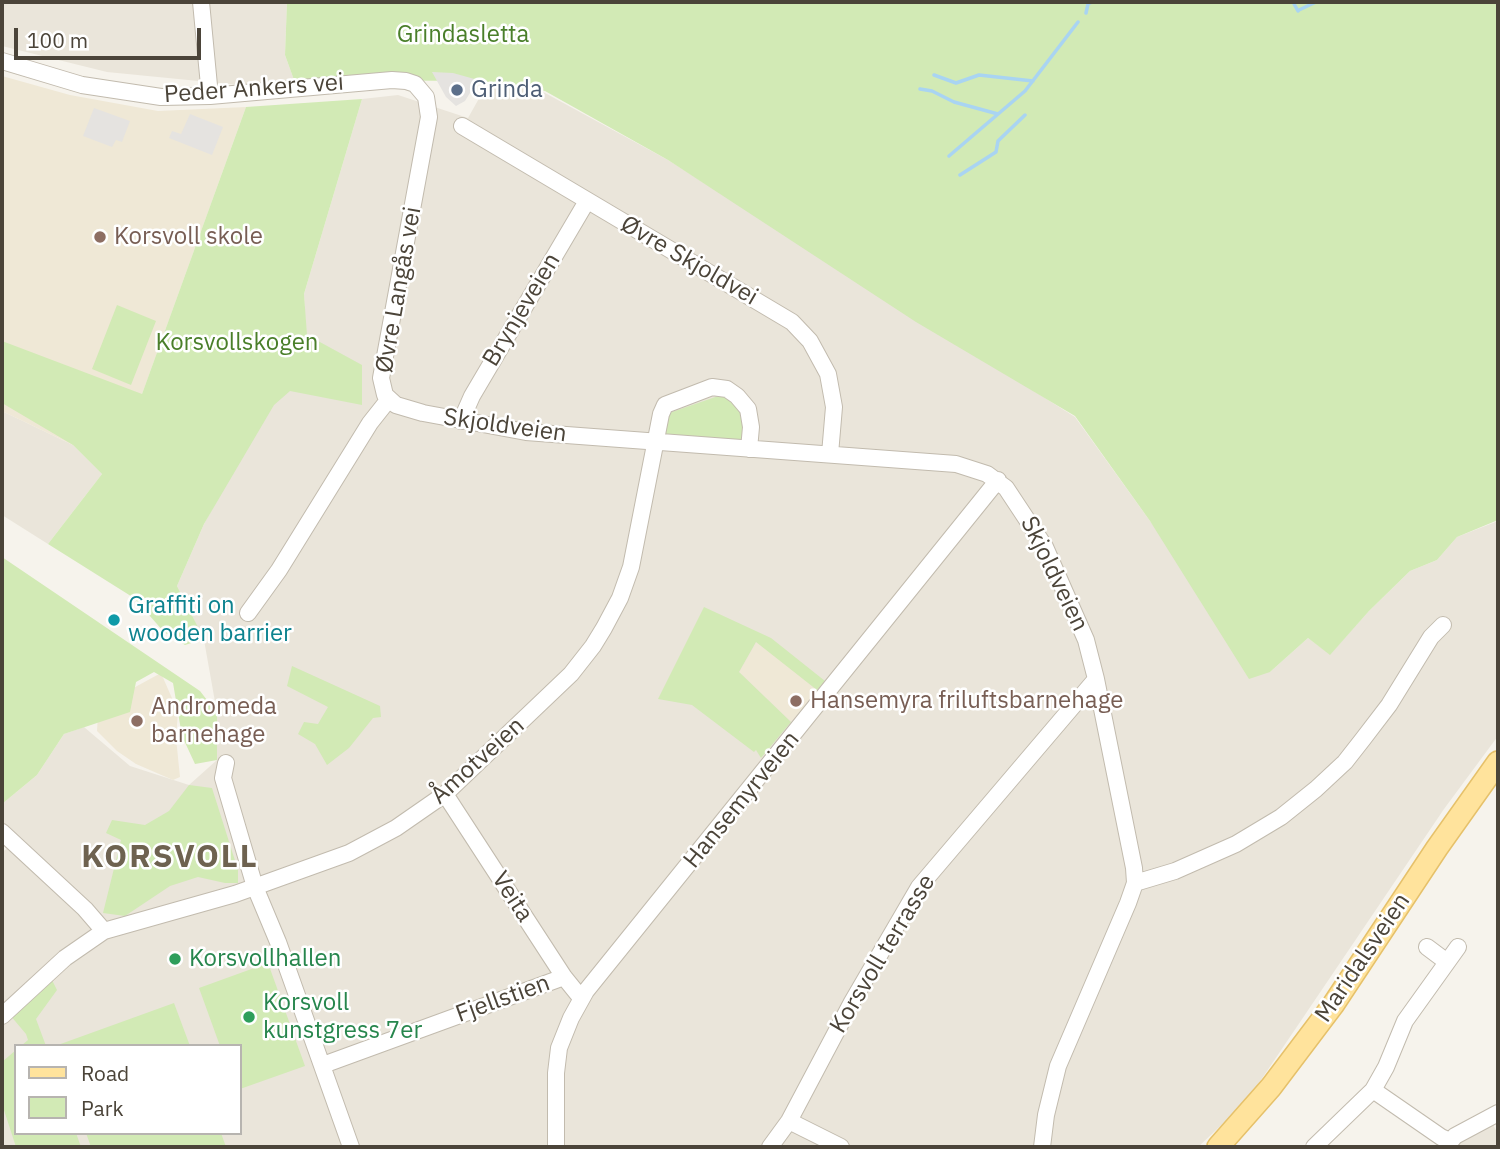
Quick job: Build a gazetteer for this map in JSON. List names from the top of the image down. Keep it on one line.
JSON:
{"streets":{"main road":["Maridalsveien"],"street":["Peder Ankers vei","Øvre Skjoldvei","Øvre Langås vei","Brynjeveien","Skjoldveien","Åmotveien","Hansemyrveien","Veita","Korsvoll terrasse","Fjellstien"]},"crossings":[["Peder Ankers vei","Øvre Langås vei"],["Øvre Skjoldvei","Brynjeveien"],["Øvre Skjoldvei","Skjoldveien"],["Øvre Langås vei","Skjoldveien"],["Brynjeveien","Skjoldveien"],["Skjoldveien","Åmotveien"],["Skjoldveien","Hansemyrveien"],["Skjoldveien","Korsvoll terrasse"],["Åmotveien","Veita"],["Hansemyrveien","Veita"],["Veita","Fjellstien"]],"districts":["KORSVOLL"],"parks":["Grindasletta","Korsvollskogen"],"places":["Grinda","Korsvoll skole","Graffiti on wooden barrier","Hansemyra friluftsbarnehage","Andromeda barnehage","Korsvollhallen","Korsvoll kunstgress 7er"],"legend":["Road","Park"],"scale_bar":"100 m"}
